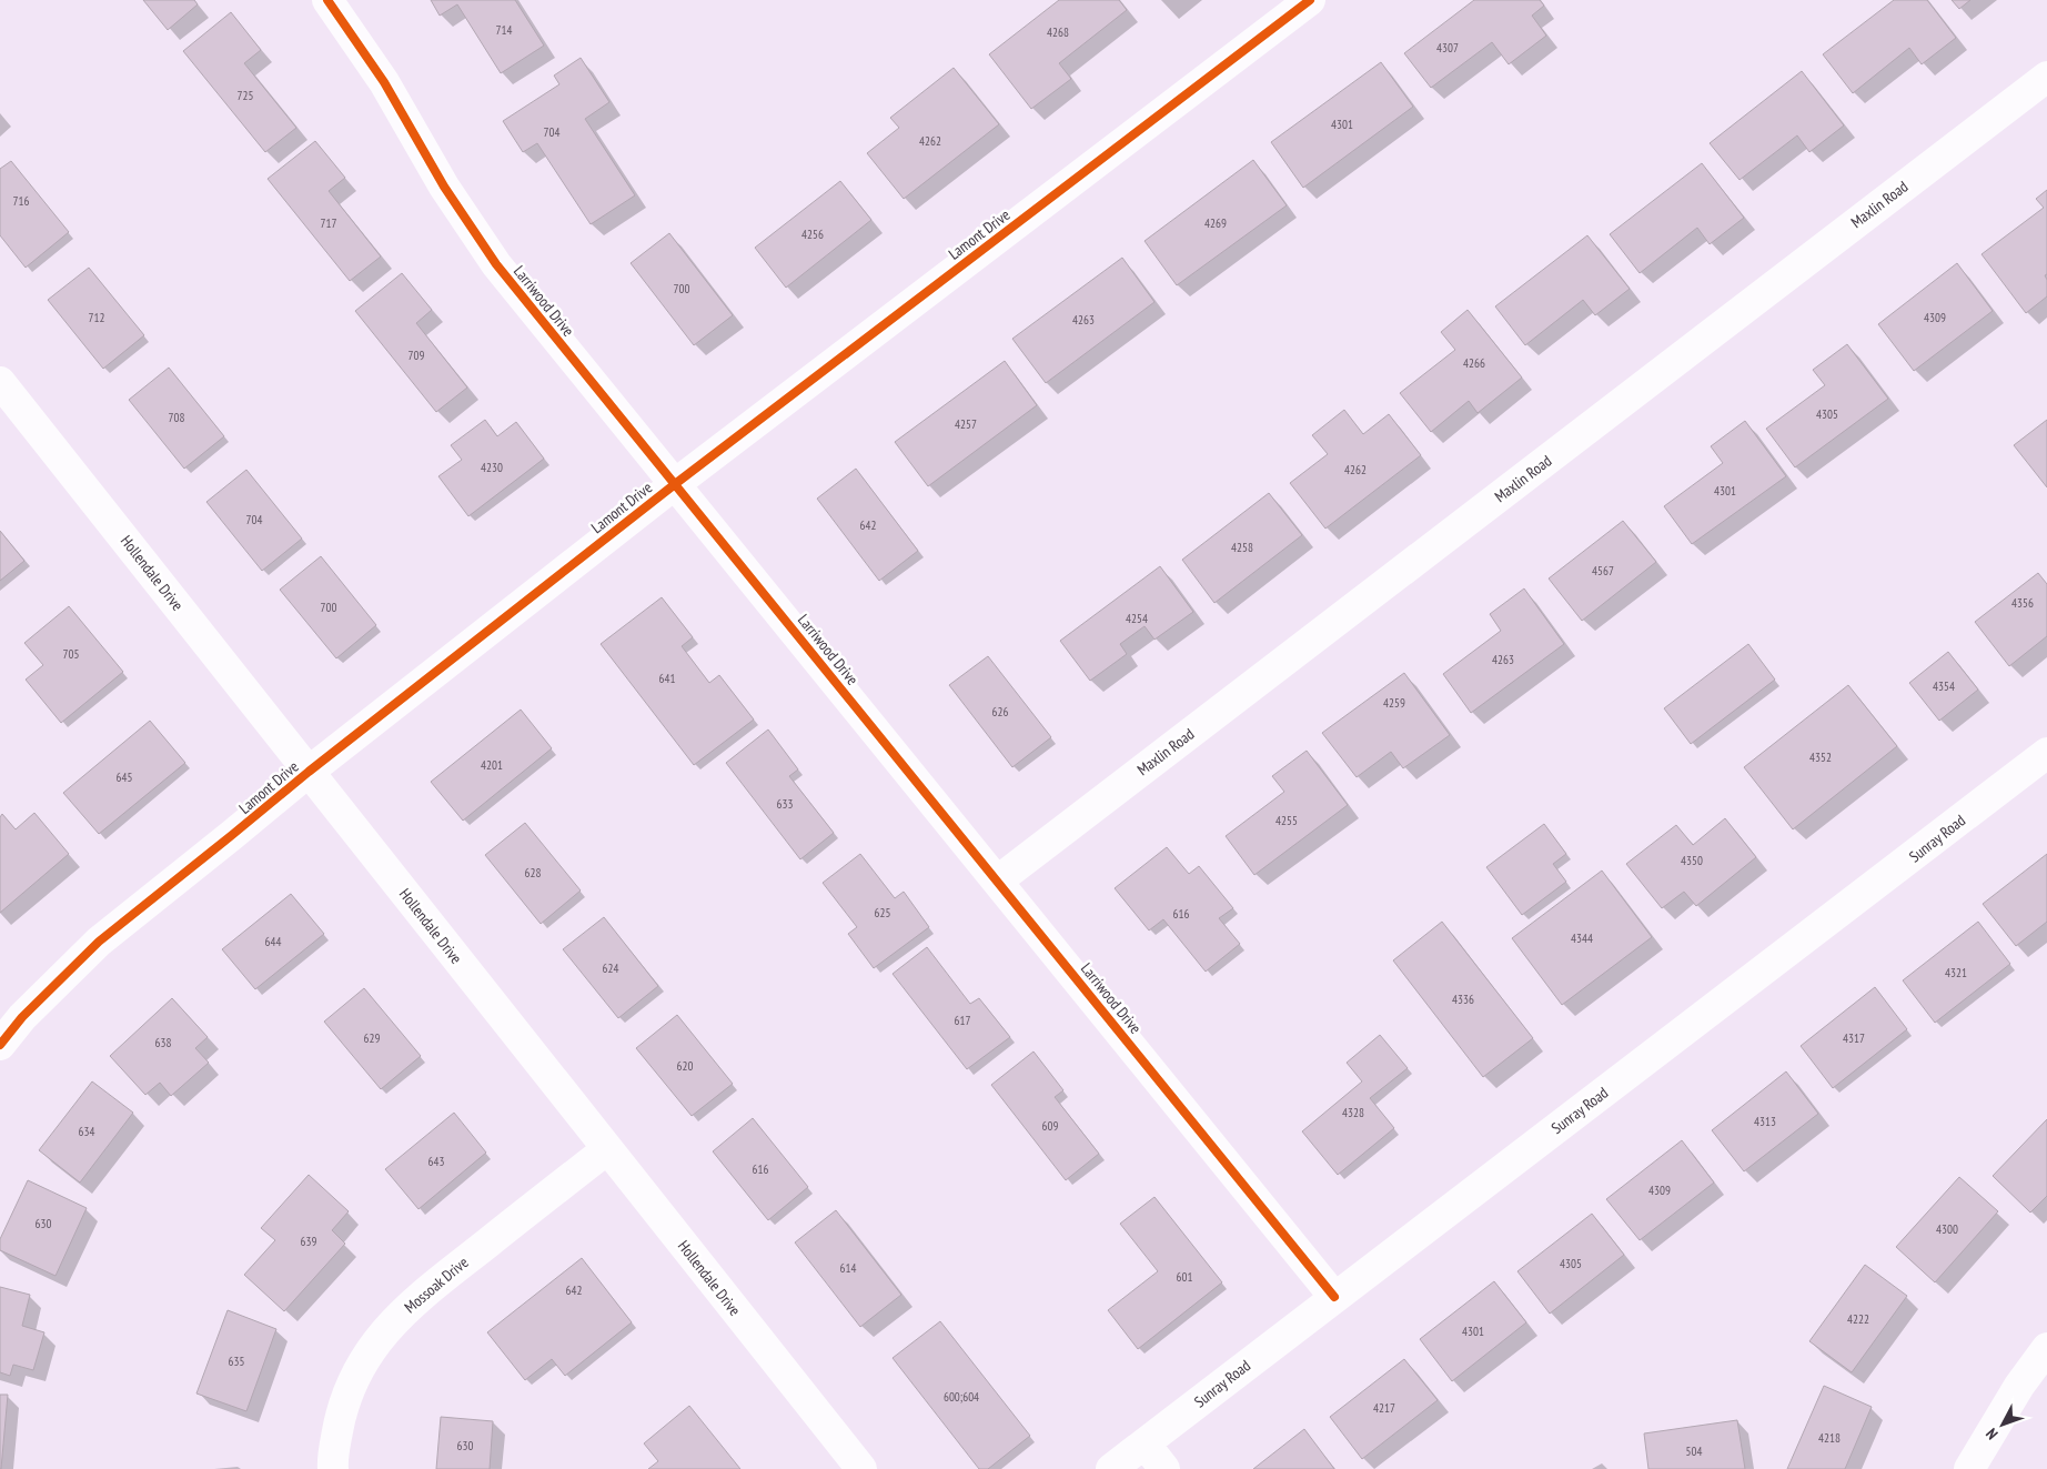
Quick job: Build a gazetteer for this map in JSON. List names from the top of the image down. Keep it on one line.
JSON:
{"streets":{"street":["Maxlin Road","Lamont Drive","Larriwood Drive","Hollendale Drive","Sunray Road","Mossoak Drive"]},"crossings":[["Maxlin Road","Larriwood Drive"],["Lamont Drive","Larriwood Drive"],["Lamont Drive","Hollendale Drive"],["Larriwood Drive","Sunray Road"],["Hollendale Drive","Mossoak Drive"]],"house_numbers":["714","4268","4307","725","4301","704","4262","716","717","4269","4256","700","712","4309","4263","709","4266","4305","708","4257","4230","4262","4301","704","642","4258","4567","4356","700","4254","705","4263","641","4354","4259","626","4352","4201","645","633","4255","4350","628","625","616","4344","644","624","4321","4336","617","629","4317","638","620","4328","4313","609","634","643","616","4309","630","4300","639","4305","614","601","642","4222","4301","635","600;604","4217","4218","630","504"],"north":"bottom left"}
